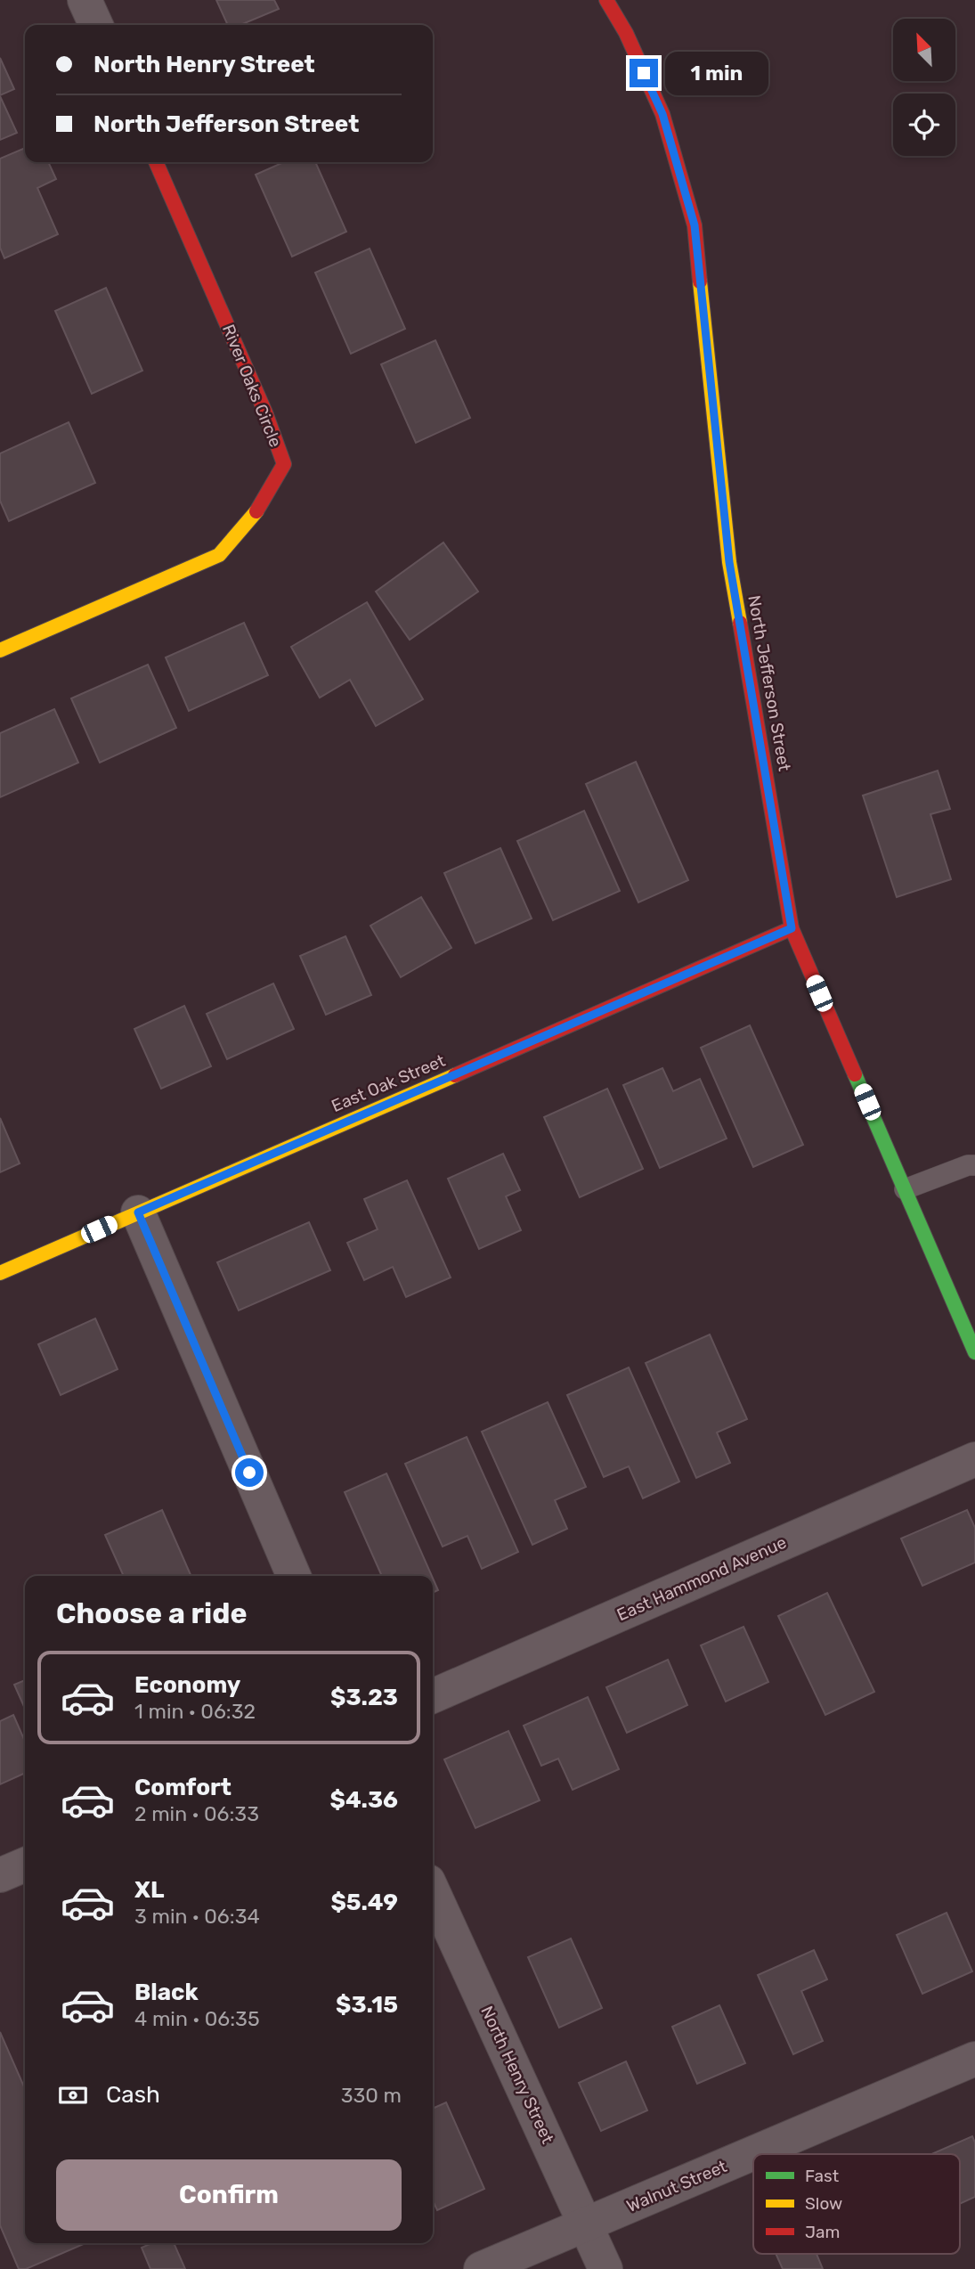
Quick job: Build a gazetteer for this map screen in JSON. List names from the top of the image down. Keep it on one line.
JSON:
{"streets":{"street":["River Oaks Circle","North Jefferson Street","East Oak Street","East Hammond Avenue","North Henry Street","Walnut Street"]},"crossings":[["North Jefferson Street","East Oak Street"],["North Henry Street","Walnut Street"]],"legend":["Fast","Slow","Jam"],"north":"top left","page":{"banner":["North Henry Street","North Jefferson Street"],"bubble":"1 min","heading":"Choose a ride","list":[{"name":"Economy","note":"1 min · 06:32","value":"$3.23"},{"name":"Comfort","note":"2 min · 06:33","value":"$4.36"},{"name":"XL","note":"3 min · 06:34","value":"$5.49"},{"name":"Black","note":"4 min · 06:35","value":"$3.15"}],"pay":["Cash","330 m"],"buttons":"Confirm"}}
